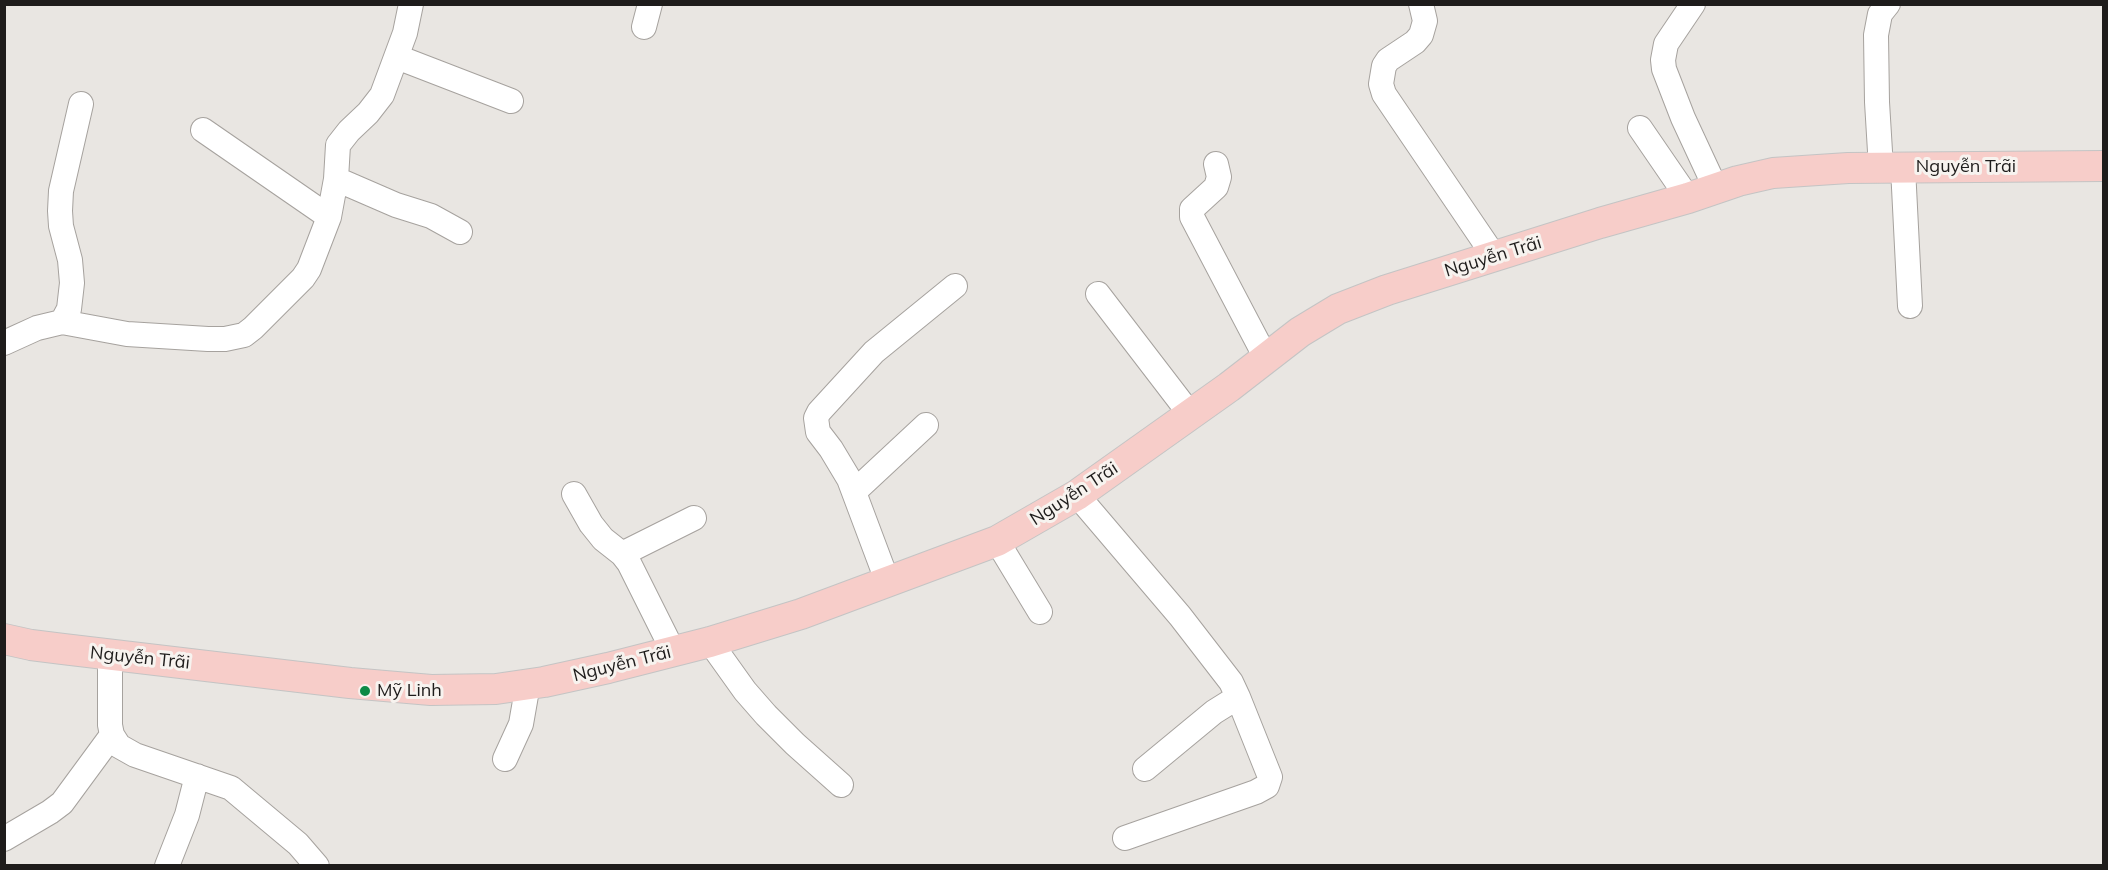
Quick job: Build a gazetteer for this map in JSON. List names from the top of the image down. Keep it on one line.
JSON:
{"streets":{"main road":["Nguyễn Trãi"]},"places":["Mỹ Linh"]}
